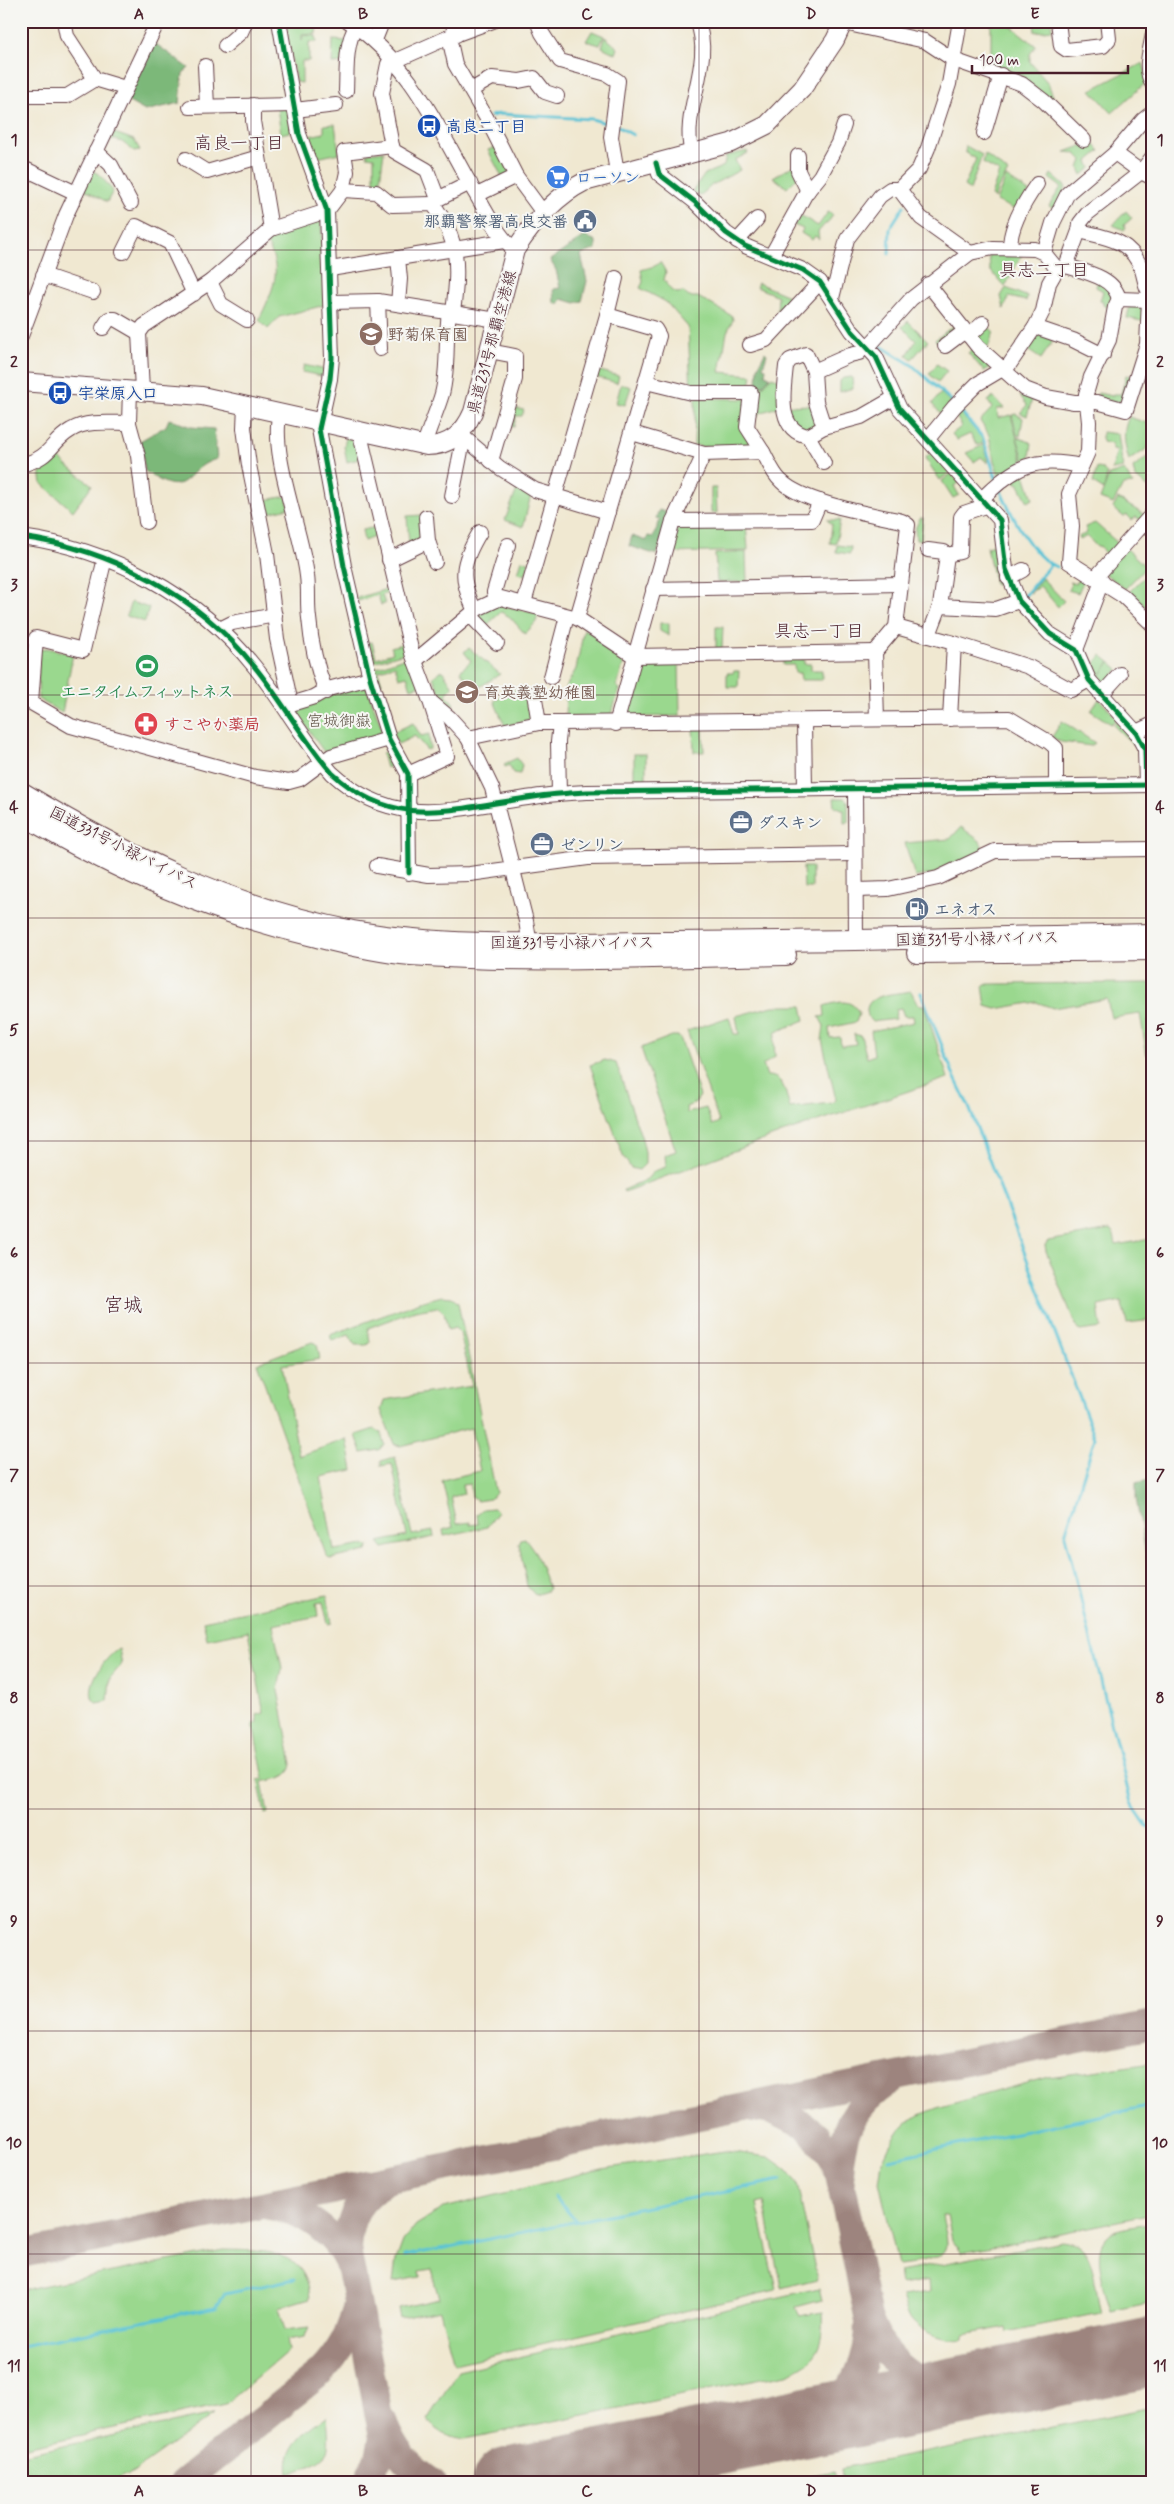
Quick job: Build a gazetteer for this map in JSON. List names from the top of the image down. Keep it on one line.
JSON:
{"streets":{"highway":["国道331号小禄バイパス"],"main road":["県道231号那覇空港線"]},"districts":["高良一丁目","具志二丁目","具志一丁目","宮城"],"parks":["宮城御嶽"],"places":{"bus stop":["高良二丁目","宇栄原入口"],"supermarket":["ローソン"],"public building":["那覇警察署高良交番"],"school or university":["野菊保育園","育英義塾幼稚園"],"sports":["エニタイムフィットネス"],"pharmacy":["すこやか薬局"],"office":["ダスキン","ゼンリン"],"fuel station":["エネオス"]},"scale_bar":"100 m","grid":{"columns":["A","B","C","D","E"],"rows":["1","2","3","4","5","6","7","8","9","10","11"]}}
